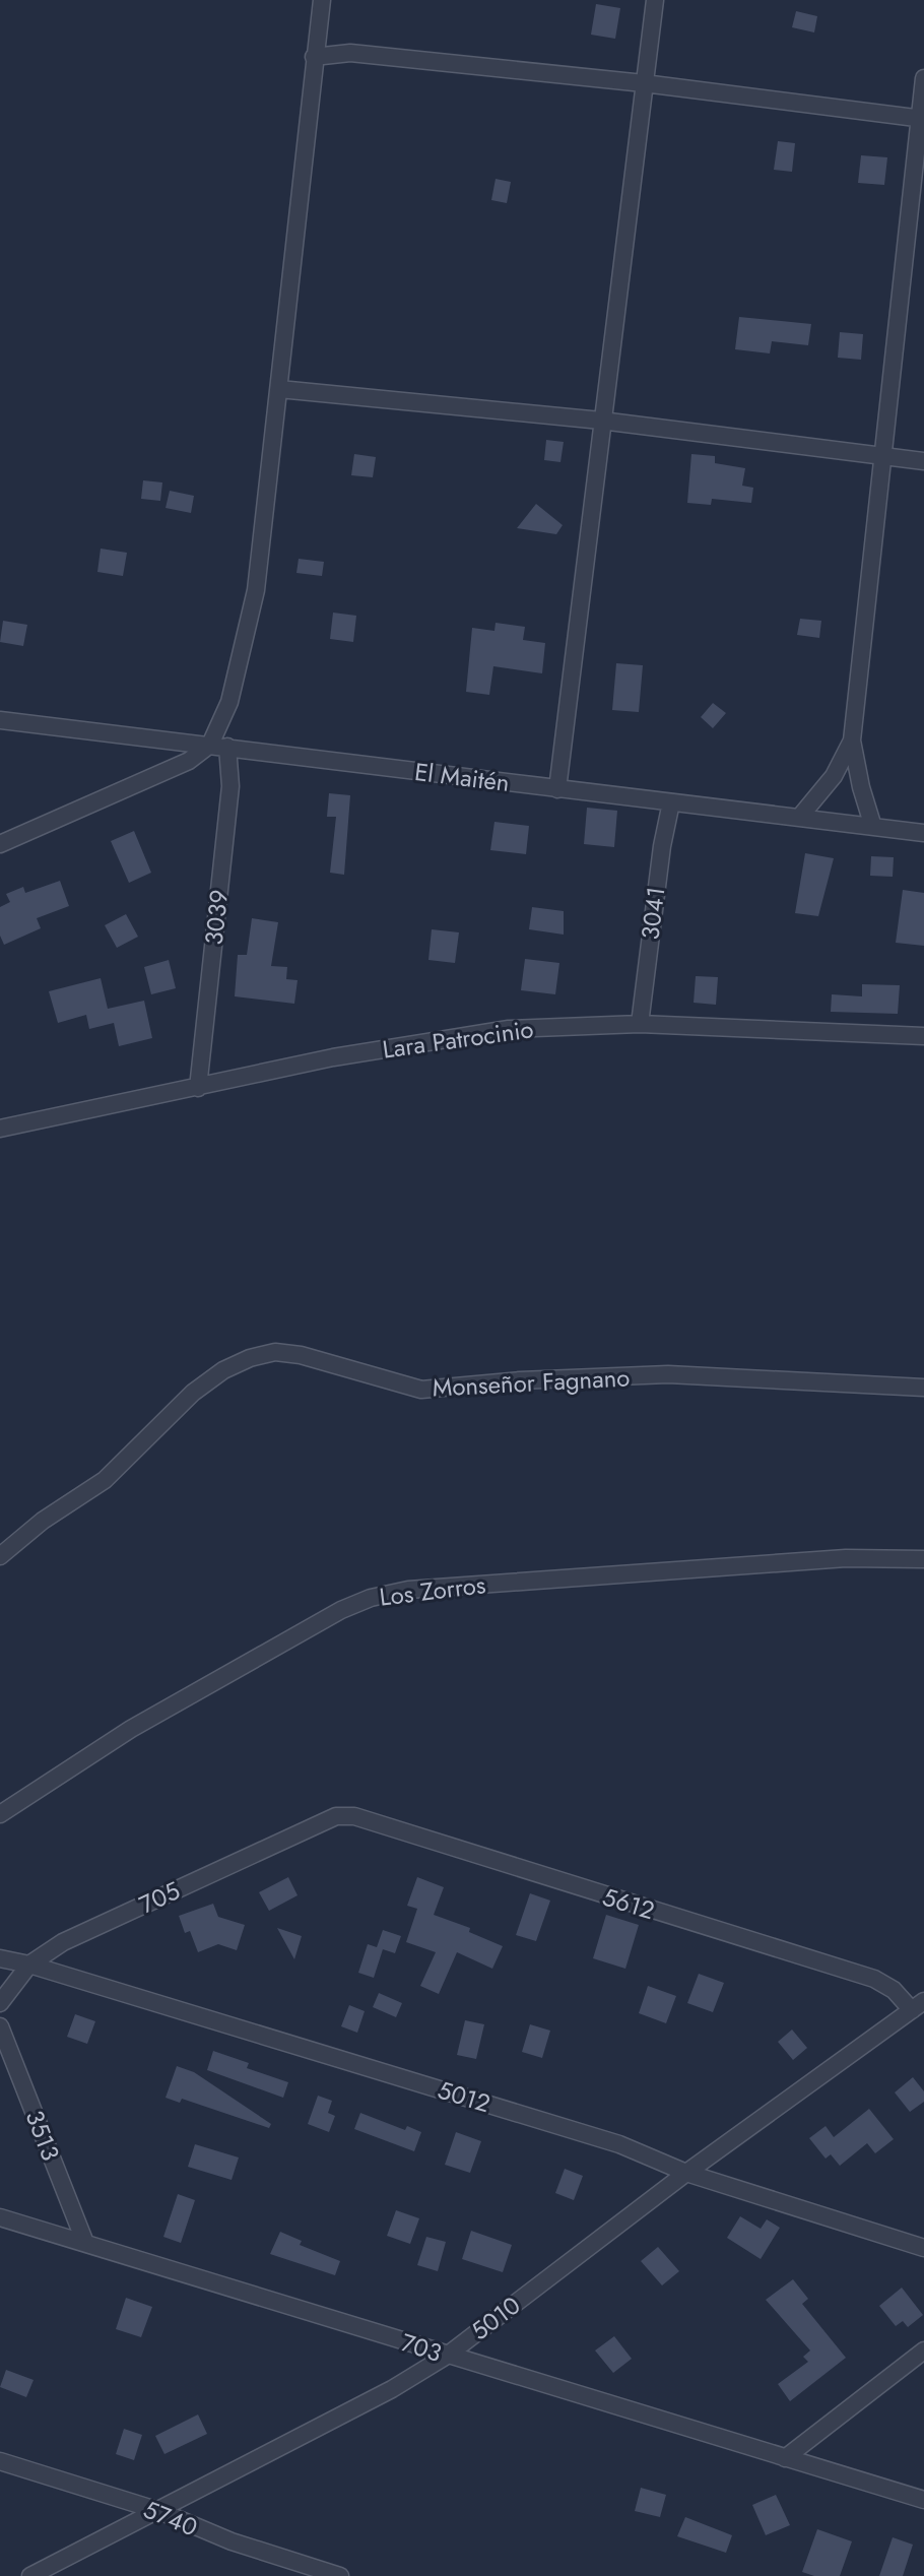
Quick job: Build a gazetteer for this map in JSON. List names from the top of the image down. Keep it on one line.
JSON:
{"streets":{"street":["El Maitén","3041","3039","Lara Patrocinio","Monseñor Fagnano","Los Zorros","705","5612","5012","3513","5010","703","5740"]},"crossings":[["El Maitén","3041"],["El Maitén","3039"],["3041","Lara Patrocinio"],["3039","Lara Patrocinio"],["705","5612"],["705","5012"],["5612","5010"],["5012","5010"],["3513","703"],["5010","703"],["5010","5740"]]}
